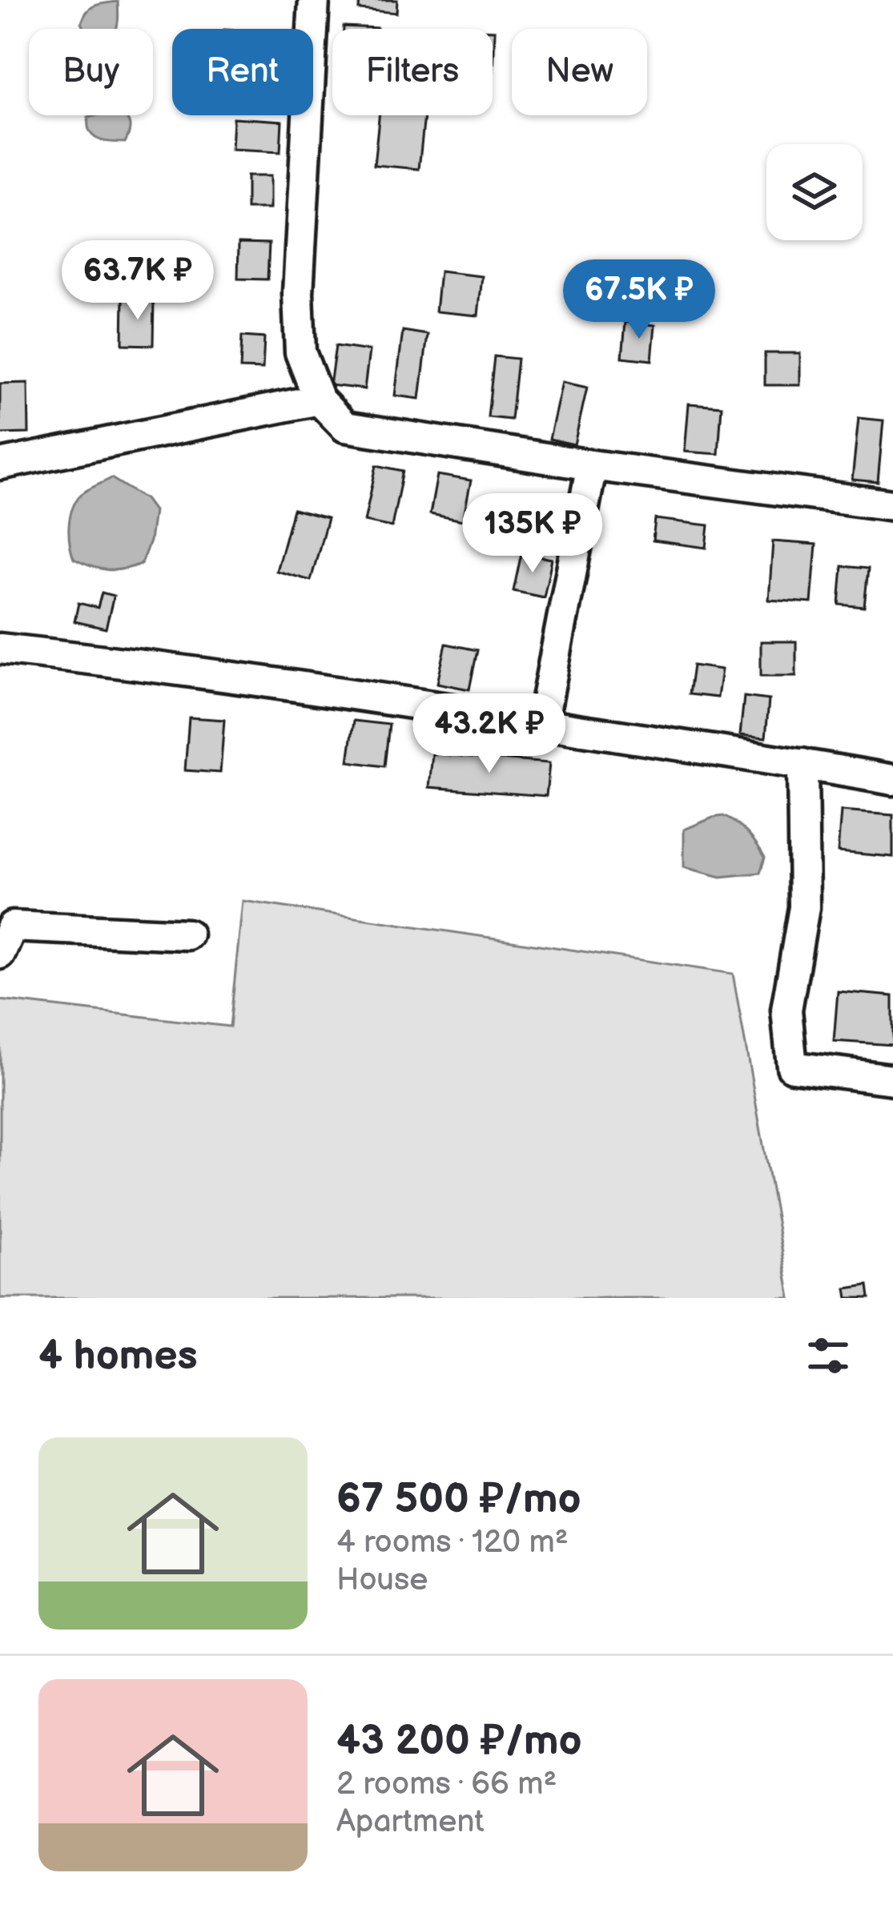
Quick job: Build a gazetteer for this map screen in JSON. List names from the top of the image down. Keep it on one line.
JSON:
{"page":{"chip":["Buy","Rent","Filters","New"],"price":["63.7K ₽","67.5K ₽","135K ₽","43.2K ₽"],"heading":"4 homes","list":[{"name":"67 500 ₽/mo","note":"4 rooms · 120 m² · House"},{"name":"43 200 ₽/mo","note":"2 rooms · 66 m² · Apartment"}]}}
